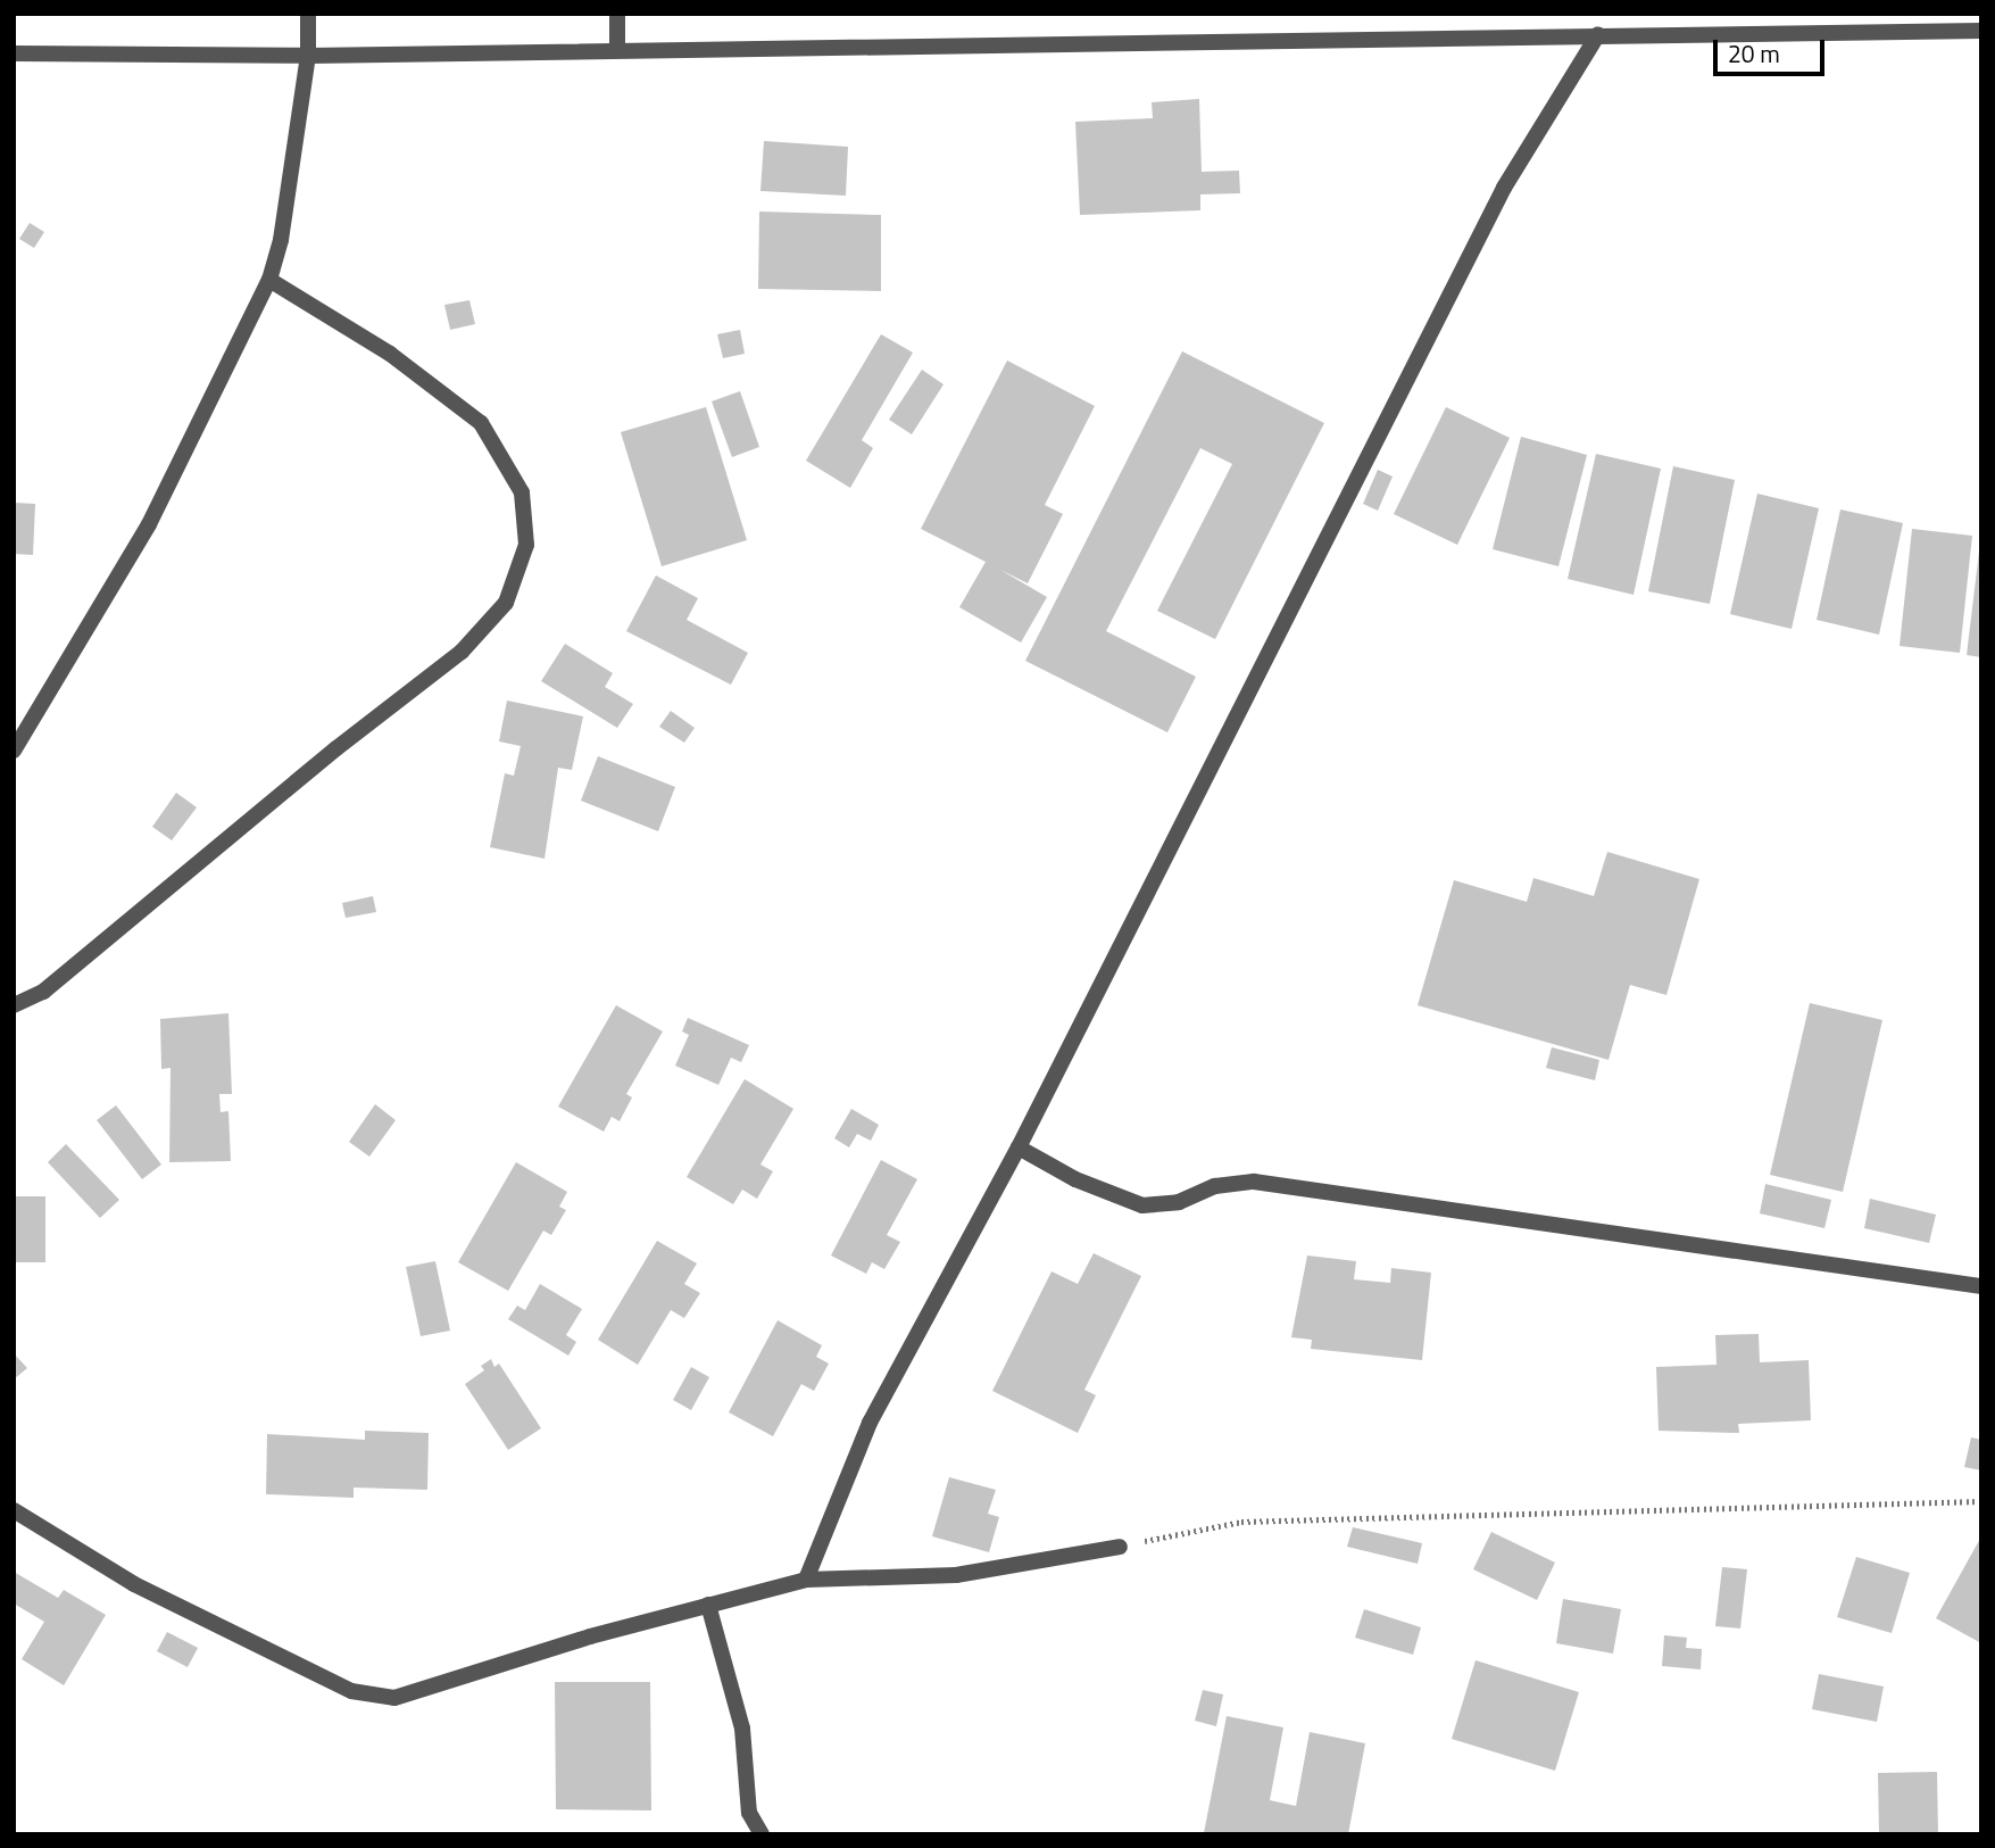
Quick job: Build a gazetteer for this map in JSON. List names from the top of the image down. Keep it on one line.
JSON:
{"scale_bar":"20 m"}
